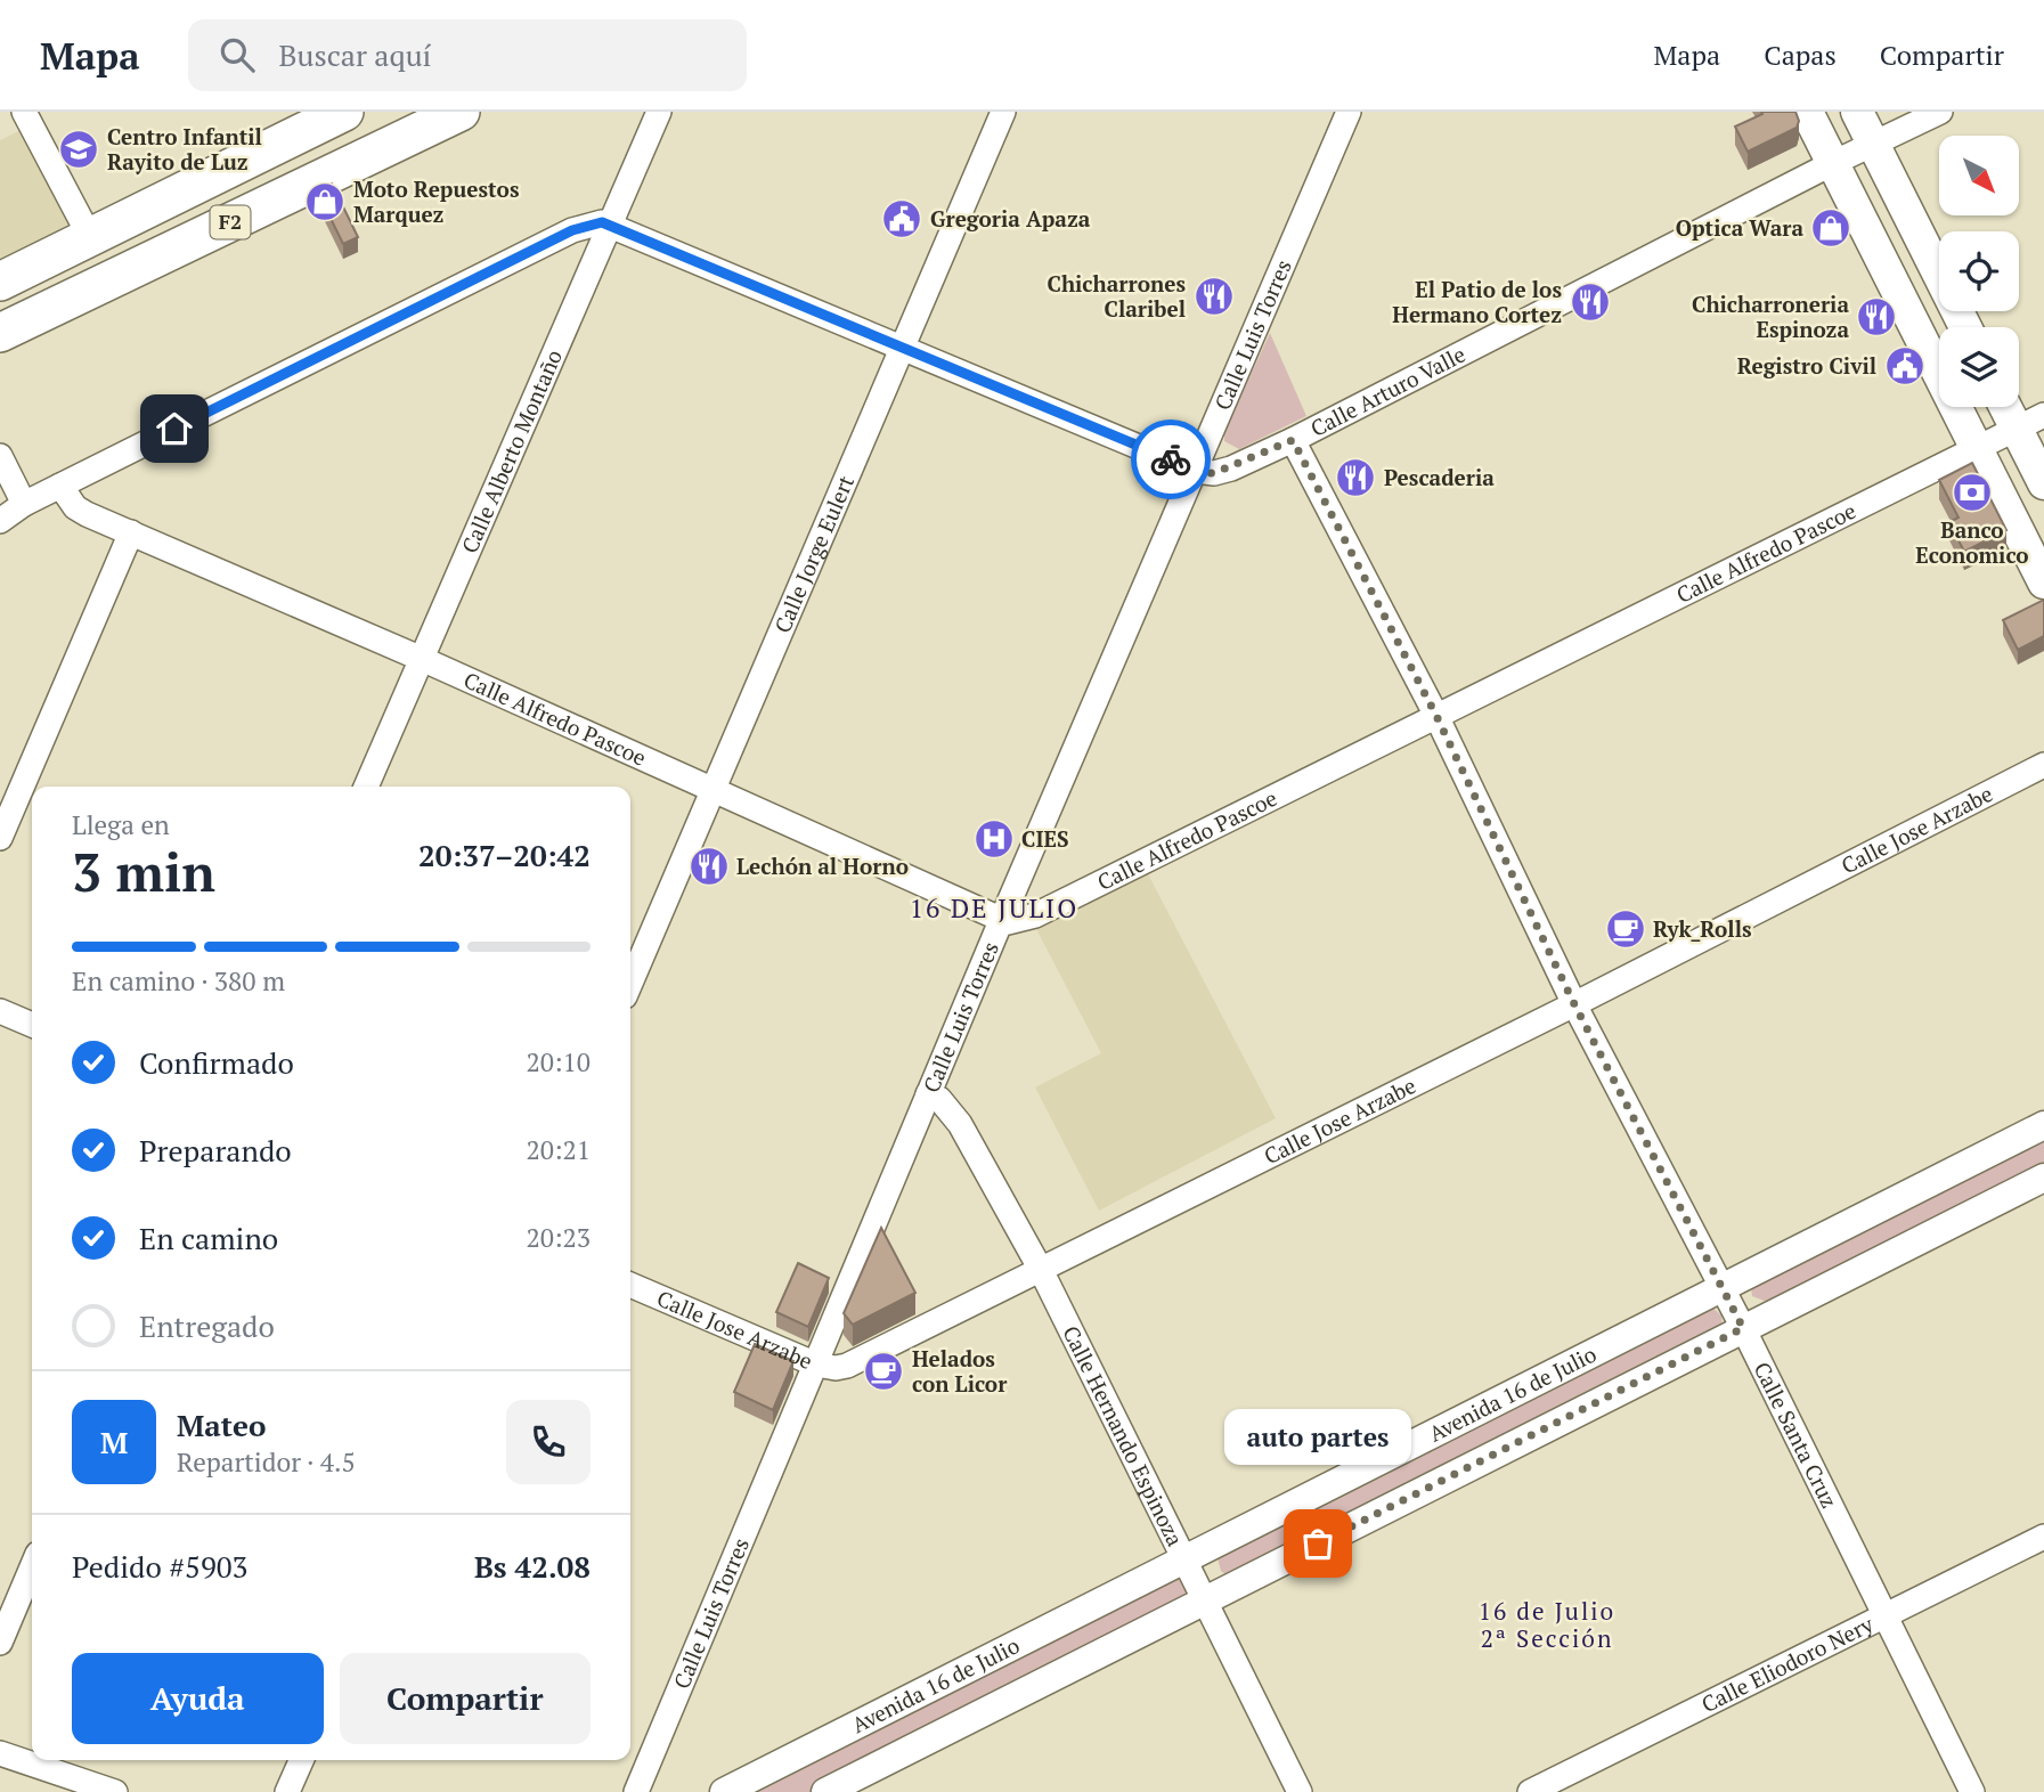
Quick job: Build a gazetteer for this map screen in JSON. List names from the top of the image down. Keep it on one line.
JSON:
{"streets":{"highway":["F2"],"street":["Calle Luis Torres","Calle Arturo Valle","Calle Alberto Montaño","Calle Jorge Eulert","Calle Alfredo Pascoe","Calle Jose Arzabe","Avenida 16 de Julio","Calle Santa Cruz","Calle Hernando Espinoza","Calle Eliodoro Nery"]},"crossings":[["Calle Luis Torres","Calle Arturo Valle"],["Calle Luis Torres","Calle Alfredo Pascoe"],["Calle Luis Torres","Calle Jose Arzabe"],["Calle Luis Torres","Calle Hernando Espinoza"],["Calle Arturo Valle","Calle Alberto Montaño"],["Calle Arturo Valle","Calle Jorge Eulert"],["Calle Arturo Valle","Calle Santa Cruz"],["Calle Alberto Montaño","Calle Alfredo Pascoe"],["Calle Jorge Eulert","Calle Alfredo Pascoe"],["Calle Alfredo Pascoe","Calle Santa Cruz"],["Calle Jose Arzabe","Calle Santa Cruz"],["Calle Jose Arzabe","Calle Hernando Espinoza"],["Avenida 16 de Julio","Calle Santa Cruz"],["Avenida 16 de Julio","Calle Hernando Espinoza"],["Calle Santa Cruz","Calle Eliodoro Nery"]],"districts":["16 DE JULIO","16 de Julio 2ª Sección"],"places":{"school or university":["Centro Infantil Rayito de Luz"],"shop":["Moto Repuestos Marquez","Optica Wara"],"public building":["Gregoria Apaza","Registro Civil"],"restaurant":["Chicharrones Claribel","El Patio de los Hermano Cortez","Chicharroneria Espinoza","Pescaderia","Lechón al Horno"],"bank":["Banco Economico"],"hospital":["CIES"],"cafe":["Ryk_Rolls","Helados con Licor"],"other":["auto partes"]},"north":"bottom right","page":{"header":"Mapa","search":"Buscar aquí","nav":["Mapa","Capas","Compartir"],"heading":["3 min","Llega en","20:37–20:42"],"panel":["Mateo","Repartidor · 4.5","Pedido #5903","Bs 42.08"],"bar":"En camino · 380 m","list":[["Confirmado","20:10"],["Preparando","20:21"],["En camino","20:23"],"Entregado"],"round":"M","bubble":"auto partes","buttons":["Ayuda","Compartir"]}}
